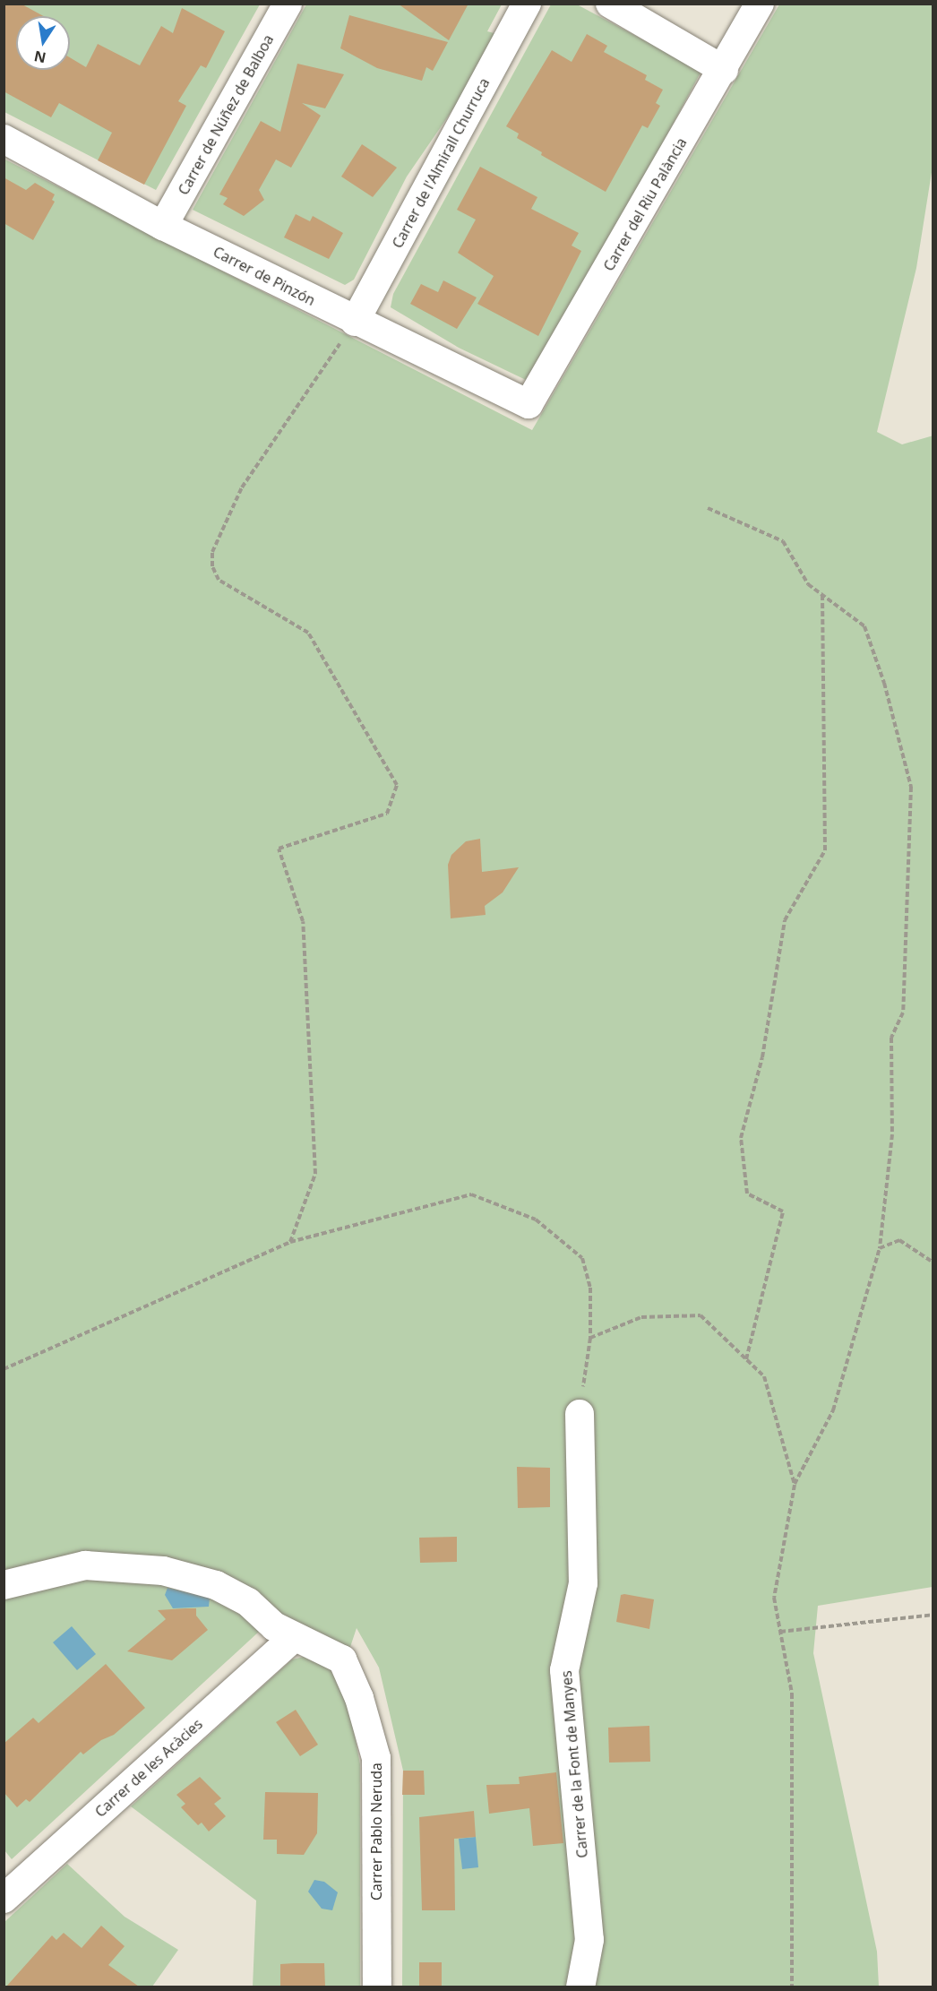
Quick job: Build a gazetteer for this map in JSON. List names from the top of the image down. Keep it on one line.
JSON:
{"streets":{"street":["Carrer de Núñez de Balboa","Carrer de l'Almirall Churruca","Carrer del Riu Palància","Carrer de Pinzón","Carrer de la Font de Manyes","Carrer de les Acàcies","Carrer Pablo Neruda"]},"crossings":[["Carrer de Núñez de Balboa","Carrer de Pinzón"],["Carrer de l'Almirall Churruca","Carrer de Pinzón"],["Carrer del Riu Palància","Carrer de Pinzón"],["Carrer de les Acàcies","Carrer Pablo Neruda"]],"north":"bottom"}
